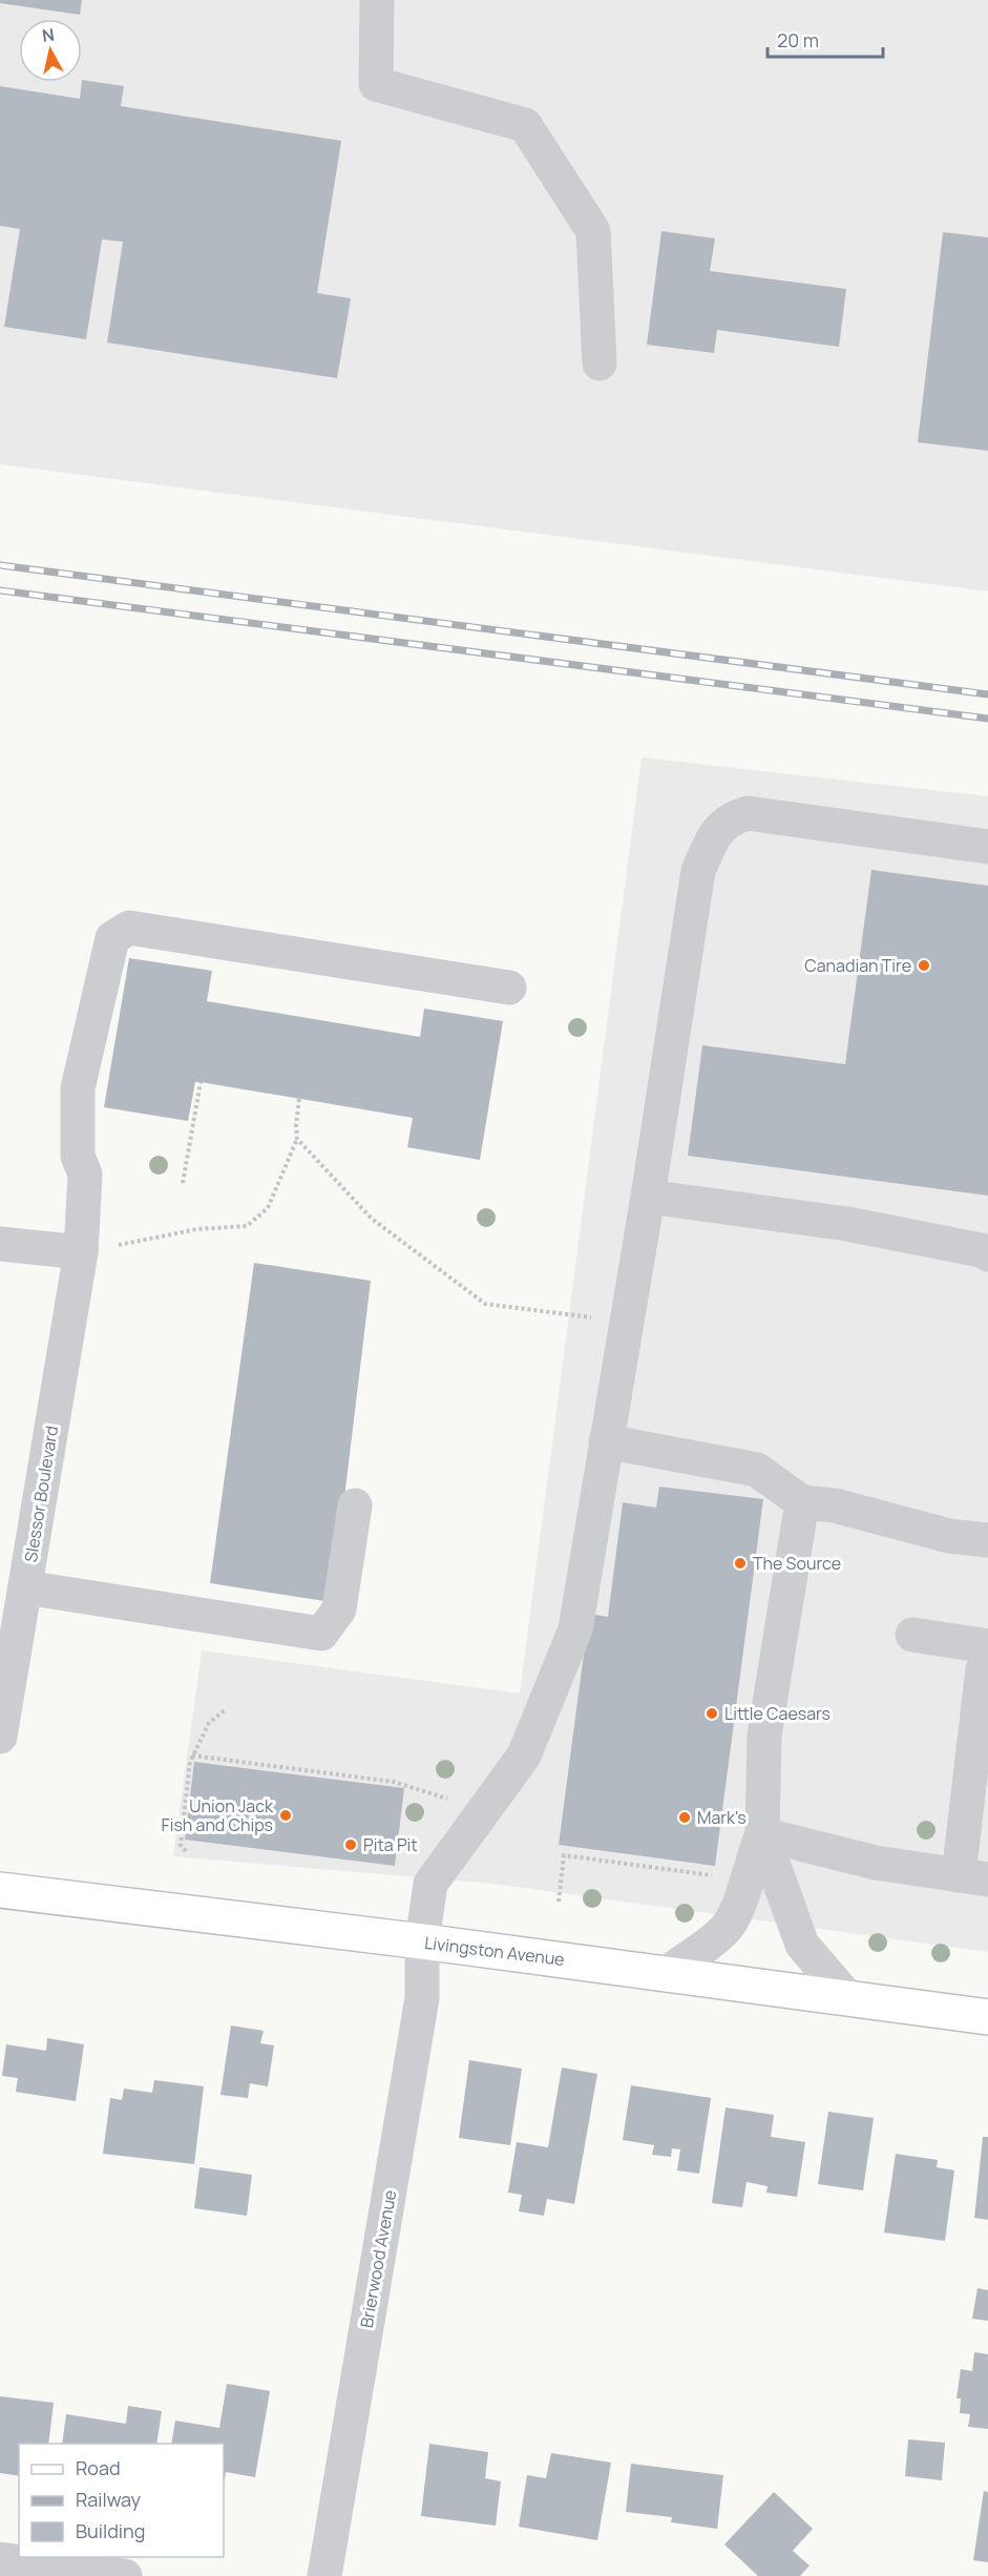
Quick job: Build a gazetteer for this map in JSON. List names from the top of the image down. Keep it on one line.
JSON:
{"streets":{"main road":["Livingston Avenue"],"street":["Slessor Boulevard","Brierwood Avenue"]},"crossings":[["Livingston Avenue","Brierwood Avenue"]],"places":["Canadian Tire","The Source","Little Caesars","Union Jack Fish and Chips","Mark's","Pita Pit"],"legend":["Road","Railway","Building"],"scale_bar":"20 m","north":"top"}
